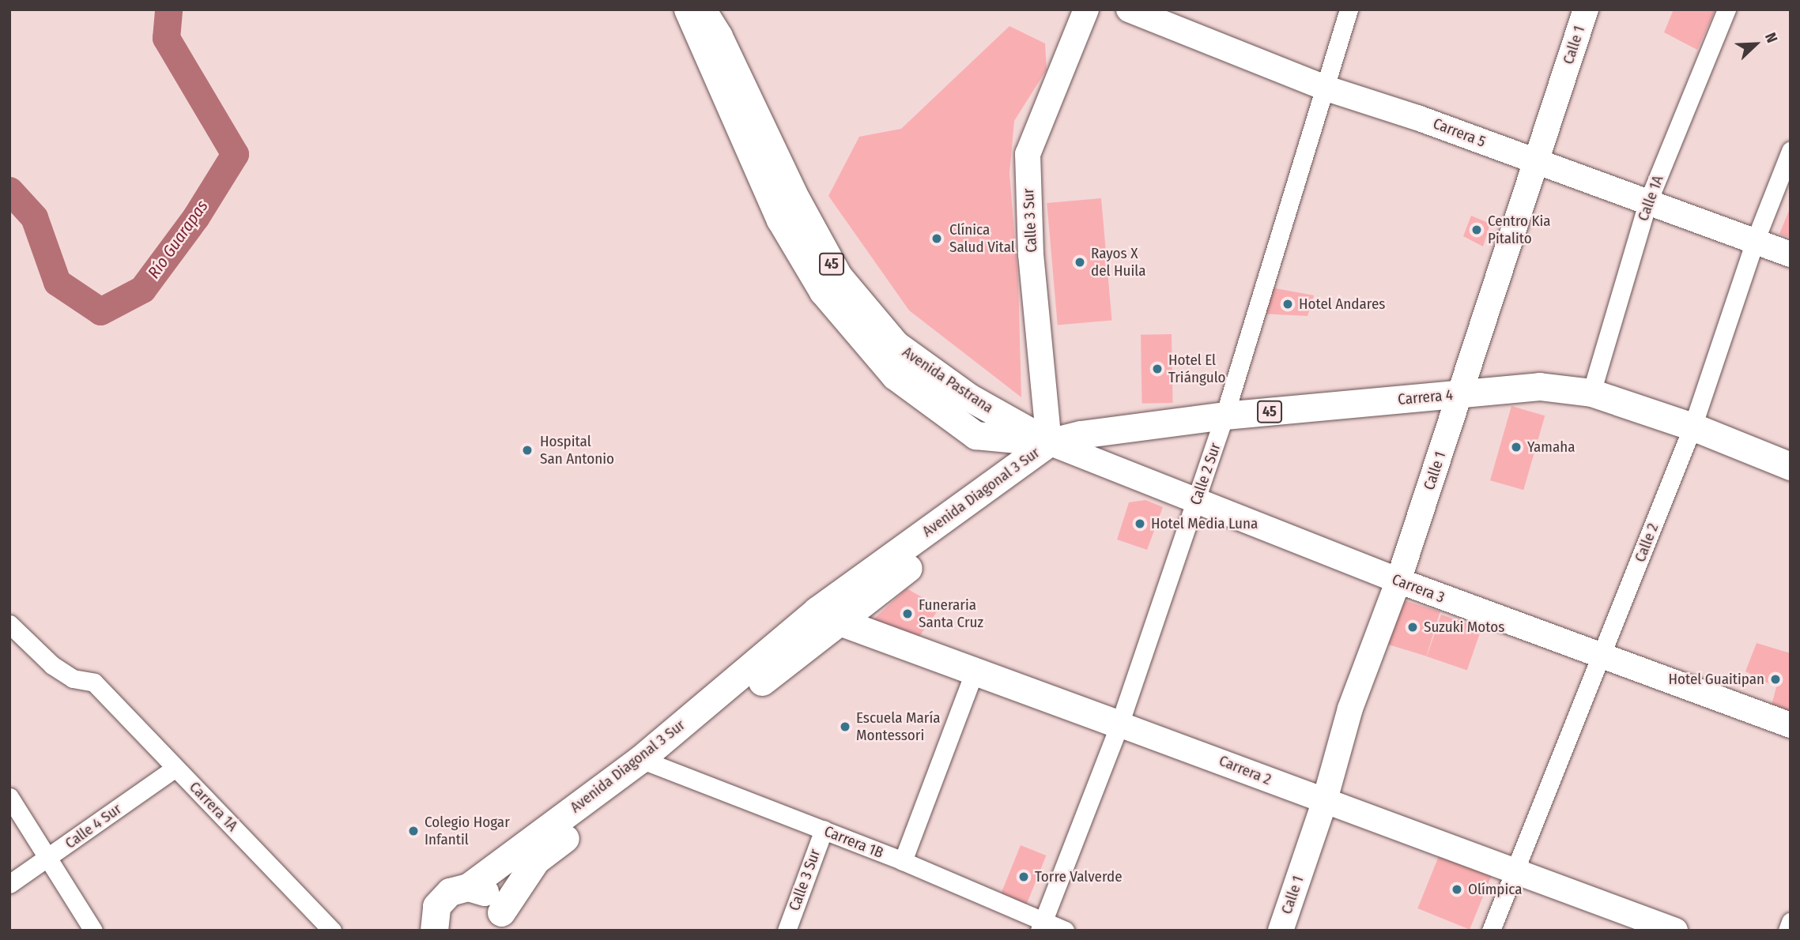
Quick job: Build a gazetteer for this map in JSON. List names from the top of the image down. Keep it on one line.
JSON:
{"streets":{"main road":["Calle 1","Carrera 5","Calle 3 Sur","45","Avenida Pastrana","Carrera 4","Avenida Diagonal 3 Sur","Carrera 3","Carrera 2"],"street":["Calle 1A","Calle 2 Sur","Calle 2","Carrera 1A","Calle 4 Sur","Carrera 1B"]},"crossings":[["Calle 1","Carrera 5"],["Calle 1","Carrera 4"],["Calle 1","Carrera 3"],["Calle 1","Carrera 2"],["Carrera 5","Calle 1A"],["Carrera 5","Calle 2 Sur"],["Carrera 5","Calle 2"],["Calle 1A","Carrera 4"],["Calle 3 Sur","Avenida Pastrana"],["Calle 3 Sur","Carrera 4"],["Calle 3 Sur","Avenida Diagonal 3 Sur"],["Calle 3 Sur","Carrera 3"],["Calle 3 Sur","Carrera 1B"],["Avenida Pastrana","Carrera 4"],["Avenida Pastrana","Avenida Diagonal 3 Sur"],["Avenida Pastrana","Carrera 3"],["Carrera 4","Calle 2 Sur"],["Carrera 4","Avenida Diagonal 3 Sur"],["Carrera 4","Calle 2"],["Carrera 4","Carrera 3"],["Calle 2 Sur","Carrera 3"],["Calle 2 Sur","Carrera 2"],["Calle 2 Sur","Carrera 1B"],["Avenida Diagonal 3 Sur","Carrera 3"],["Avenida Diagonal 3 Sur","Carrera 2"],["Avenida Diagonal 3 Sur","Carrera 1B"],["Calle 2","Carrera 3"],["Calle 2","Carrera 2"],["Carrera 1A","Calle 4 Sur"]],"water":["Río Guarapas"],"places":["Centro Kia Pitalito","Clínica Salud Vital","Rayos X del Huila","Hotel Andares","Hotel El Triángulo","Yamaha","Hospital San Antonio","Hotel Media Luna","Funeraria Santa Cruz","Suzuki Motos","Hotel Guaitipan","Escuela María Montessori","Colegio Hogar Infantil","Torre Valverde","Olímpica"],"north":"top right"}
